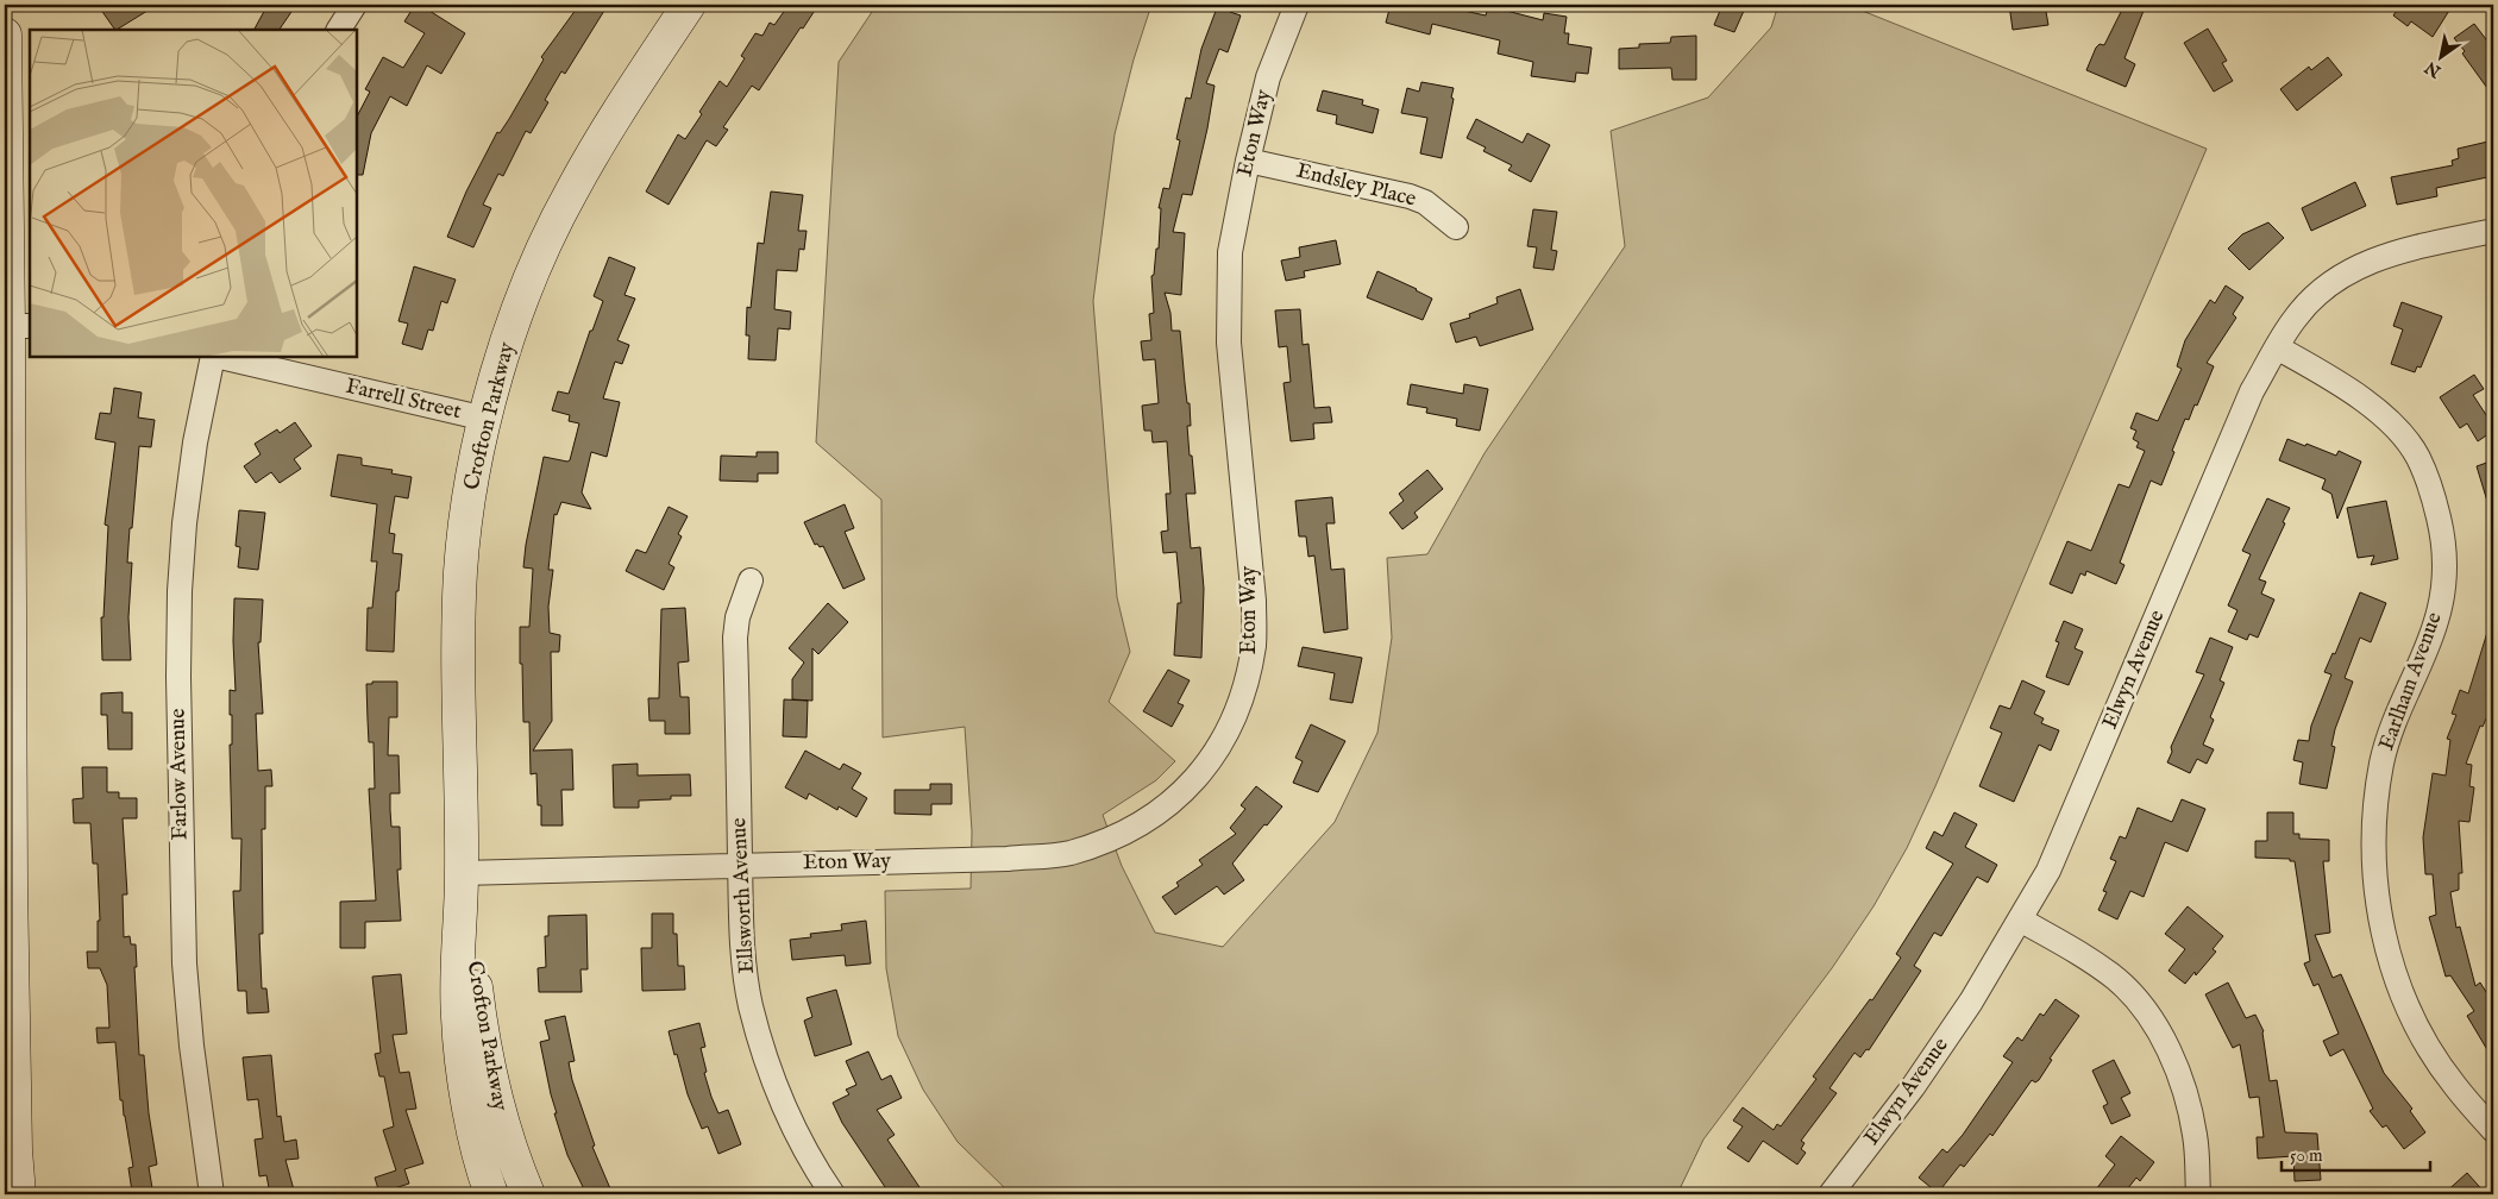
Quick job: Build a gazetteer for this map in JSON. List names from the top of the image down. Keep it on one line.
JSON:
{"streets":{"street":["Eton Way","Endsley Place","Farrell Street","Crofton Parkway","Elwyn Avenue","Earlham Avenue","Farlow Avenue","Ellsworth Avenue"]},"crossings":[["Eton Way","Endsley Place"],["Eton Way","Crofton Parkway"],["Eton Way","Ellsworth Avenue"],["Farrell Street","Crofton Parkway"],["Elwyn Avenue","Earlham Avenue"]],"scale_bar":"50 m","north":"bottom left"}
